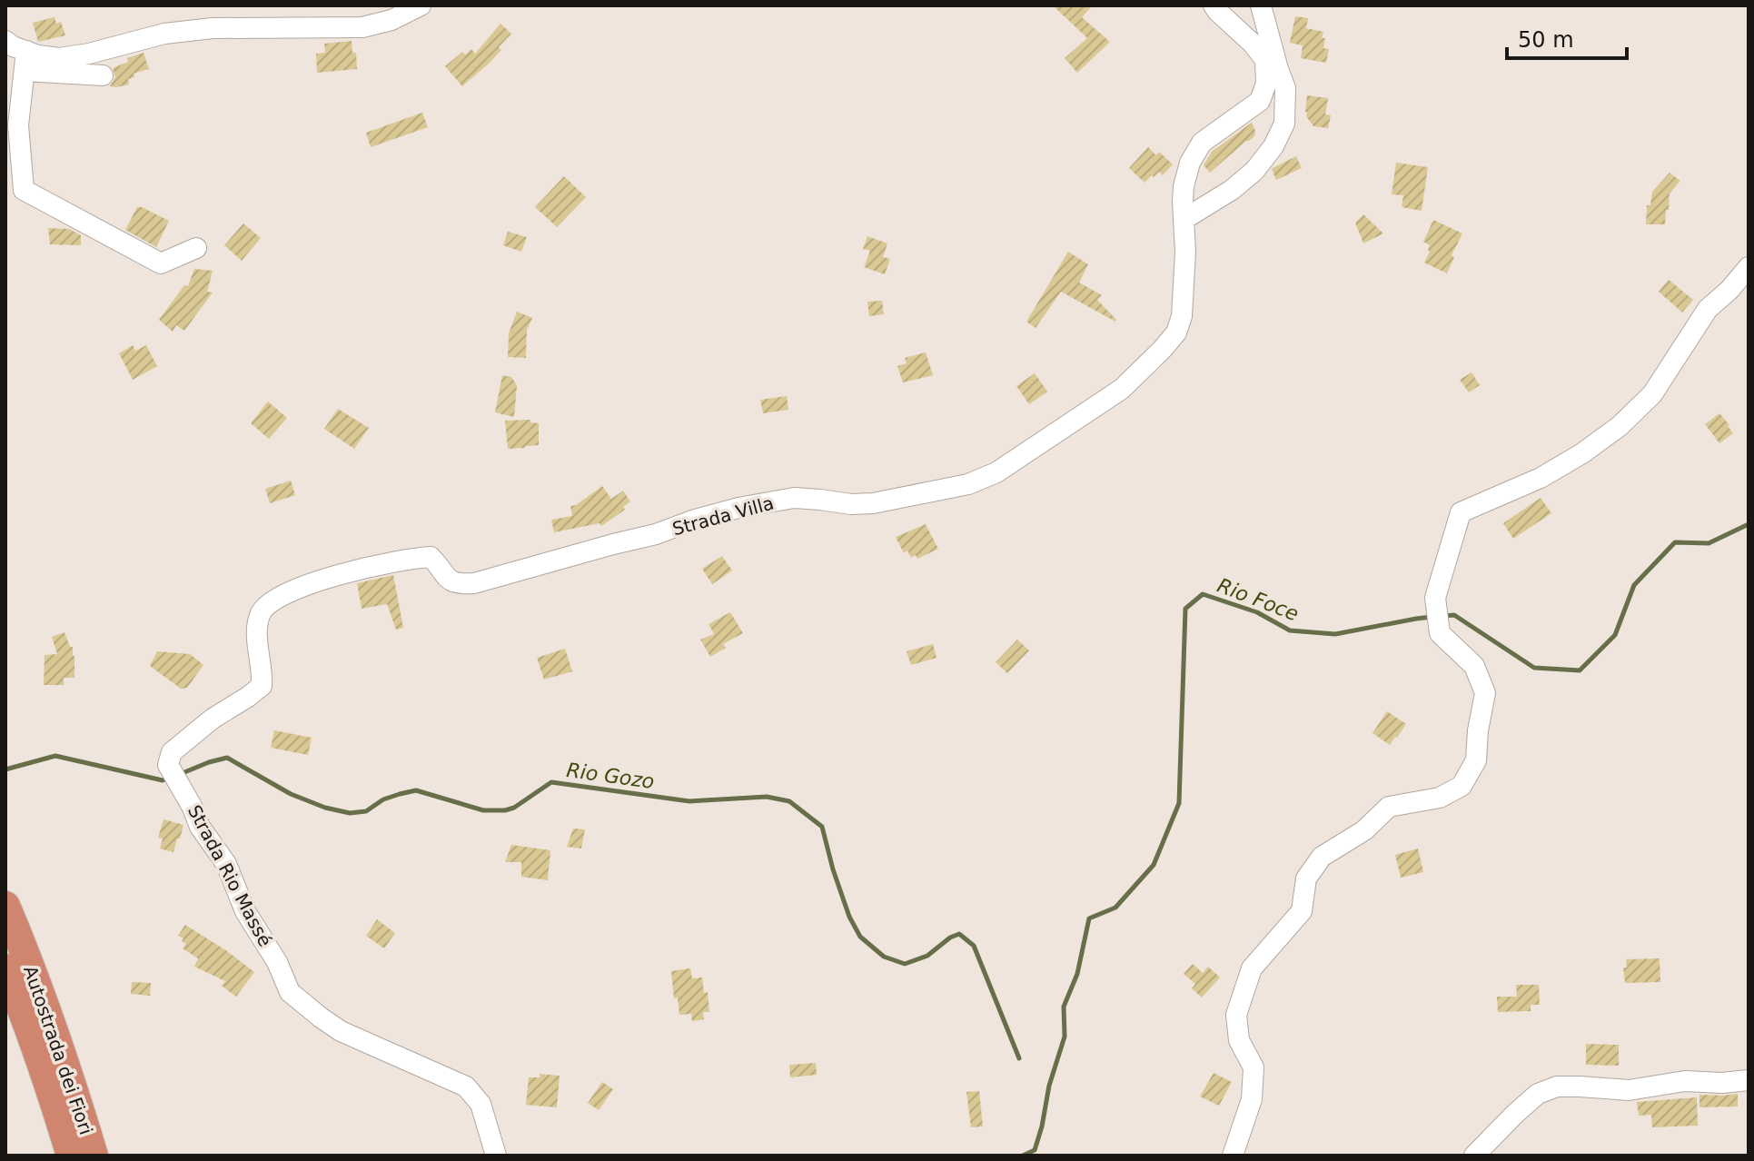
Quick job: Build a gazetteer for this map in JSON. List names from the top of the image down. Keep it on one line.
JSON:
{"streets":{"highway":["Autostrada dei Fiori"],"street":["Strada Villa","Strada Rio Massé"]},"crossings":[["Strada Villa","Strada Rio Massé"]],"water":["Rio Foce","Rio Gozo"],"scale_bar":"50 m"}
